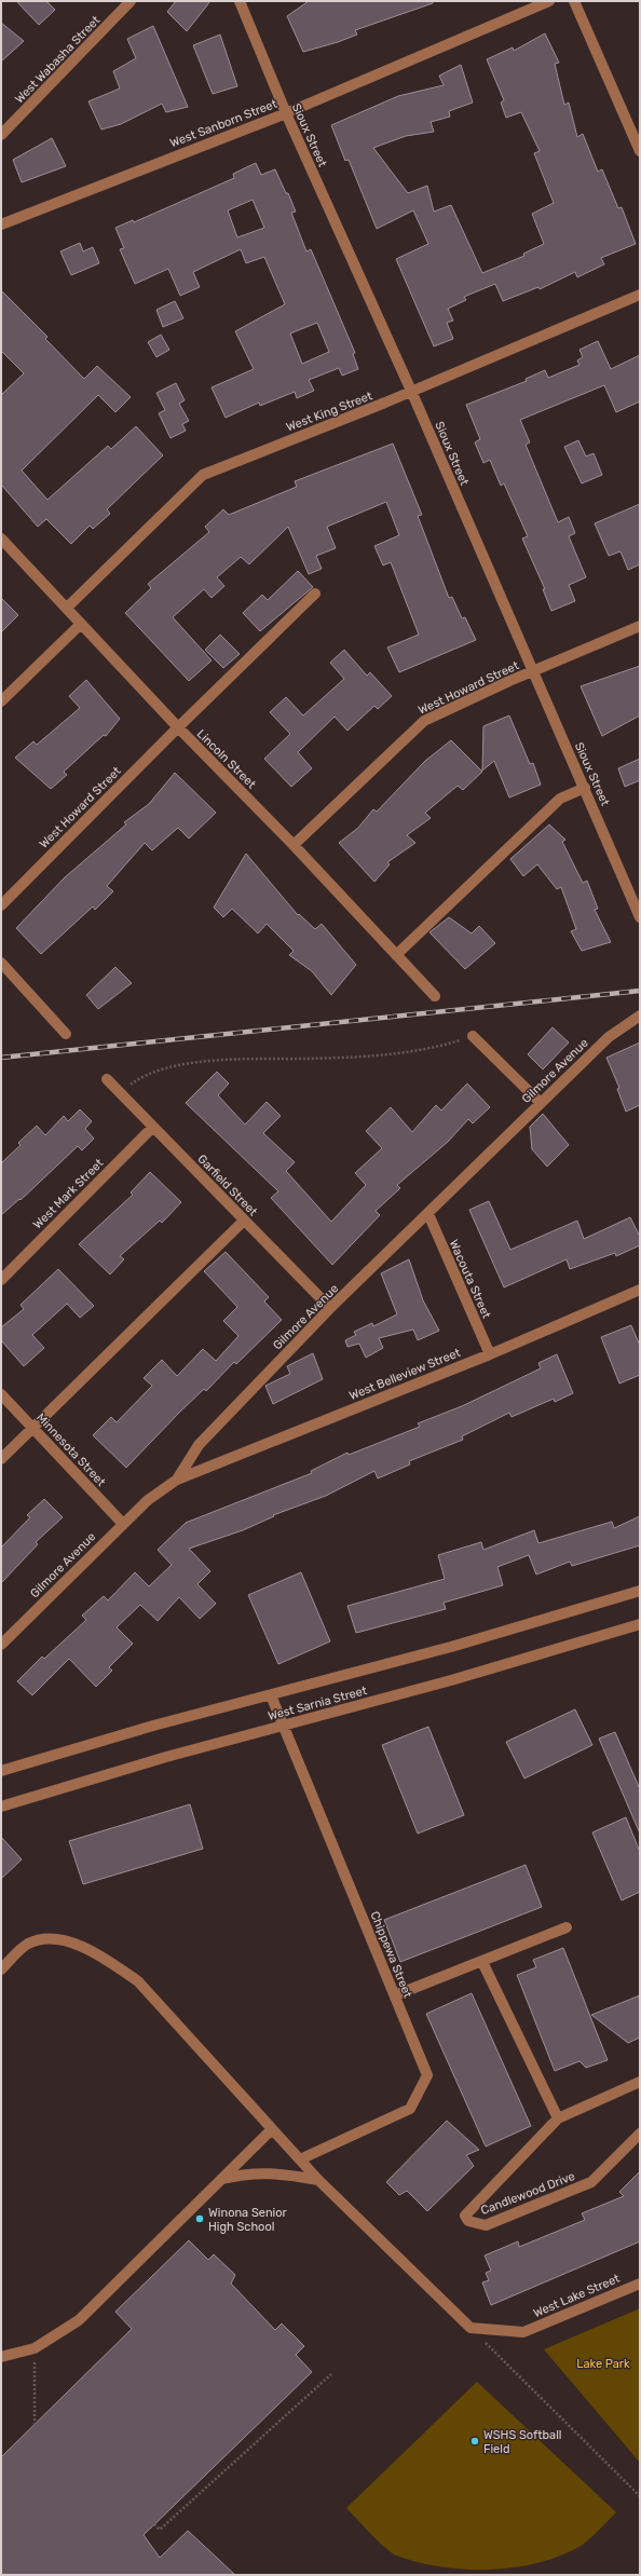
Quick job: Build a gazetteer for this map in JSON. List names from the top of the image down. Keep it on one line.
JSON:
{"streets":{"street":["West Wabasha Street","West Sanborn Street","Sioux Street","West King Street","West Howard Street","Lincoln Street","Gilmore Avenue","Garfield Street","West Mark Street","Wacouta Street","West Belleview Street","Minnesota Street","West Sarnia Street","Chippewa Street","Candlewood Drive","West Lake Street"]},"crossings":[["West Sanborn Street","Sioux Street"],["Sioux Street","West King Street"],["Sioux Street","West Howard Street"],["West King Street","Lincoln Street"],["West Howard Street","Lincoln Street"],["Gilmore Avenue","Garfield Street"],["Gilmore Avenue","Wacouta Street"],["Gilmore Avenue","West Belleview Street"],["Gilmore Avenue","Minnesota Street"],["Garfield Street","West Mark Street"],["Wacouta Street","West Belleview Street"],["West Sarnia Street","Chippewa Street"]],"parks":["Lake Park"],"places":["Winona Senior High School","WSHS Softball Field"]}
